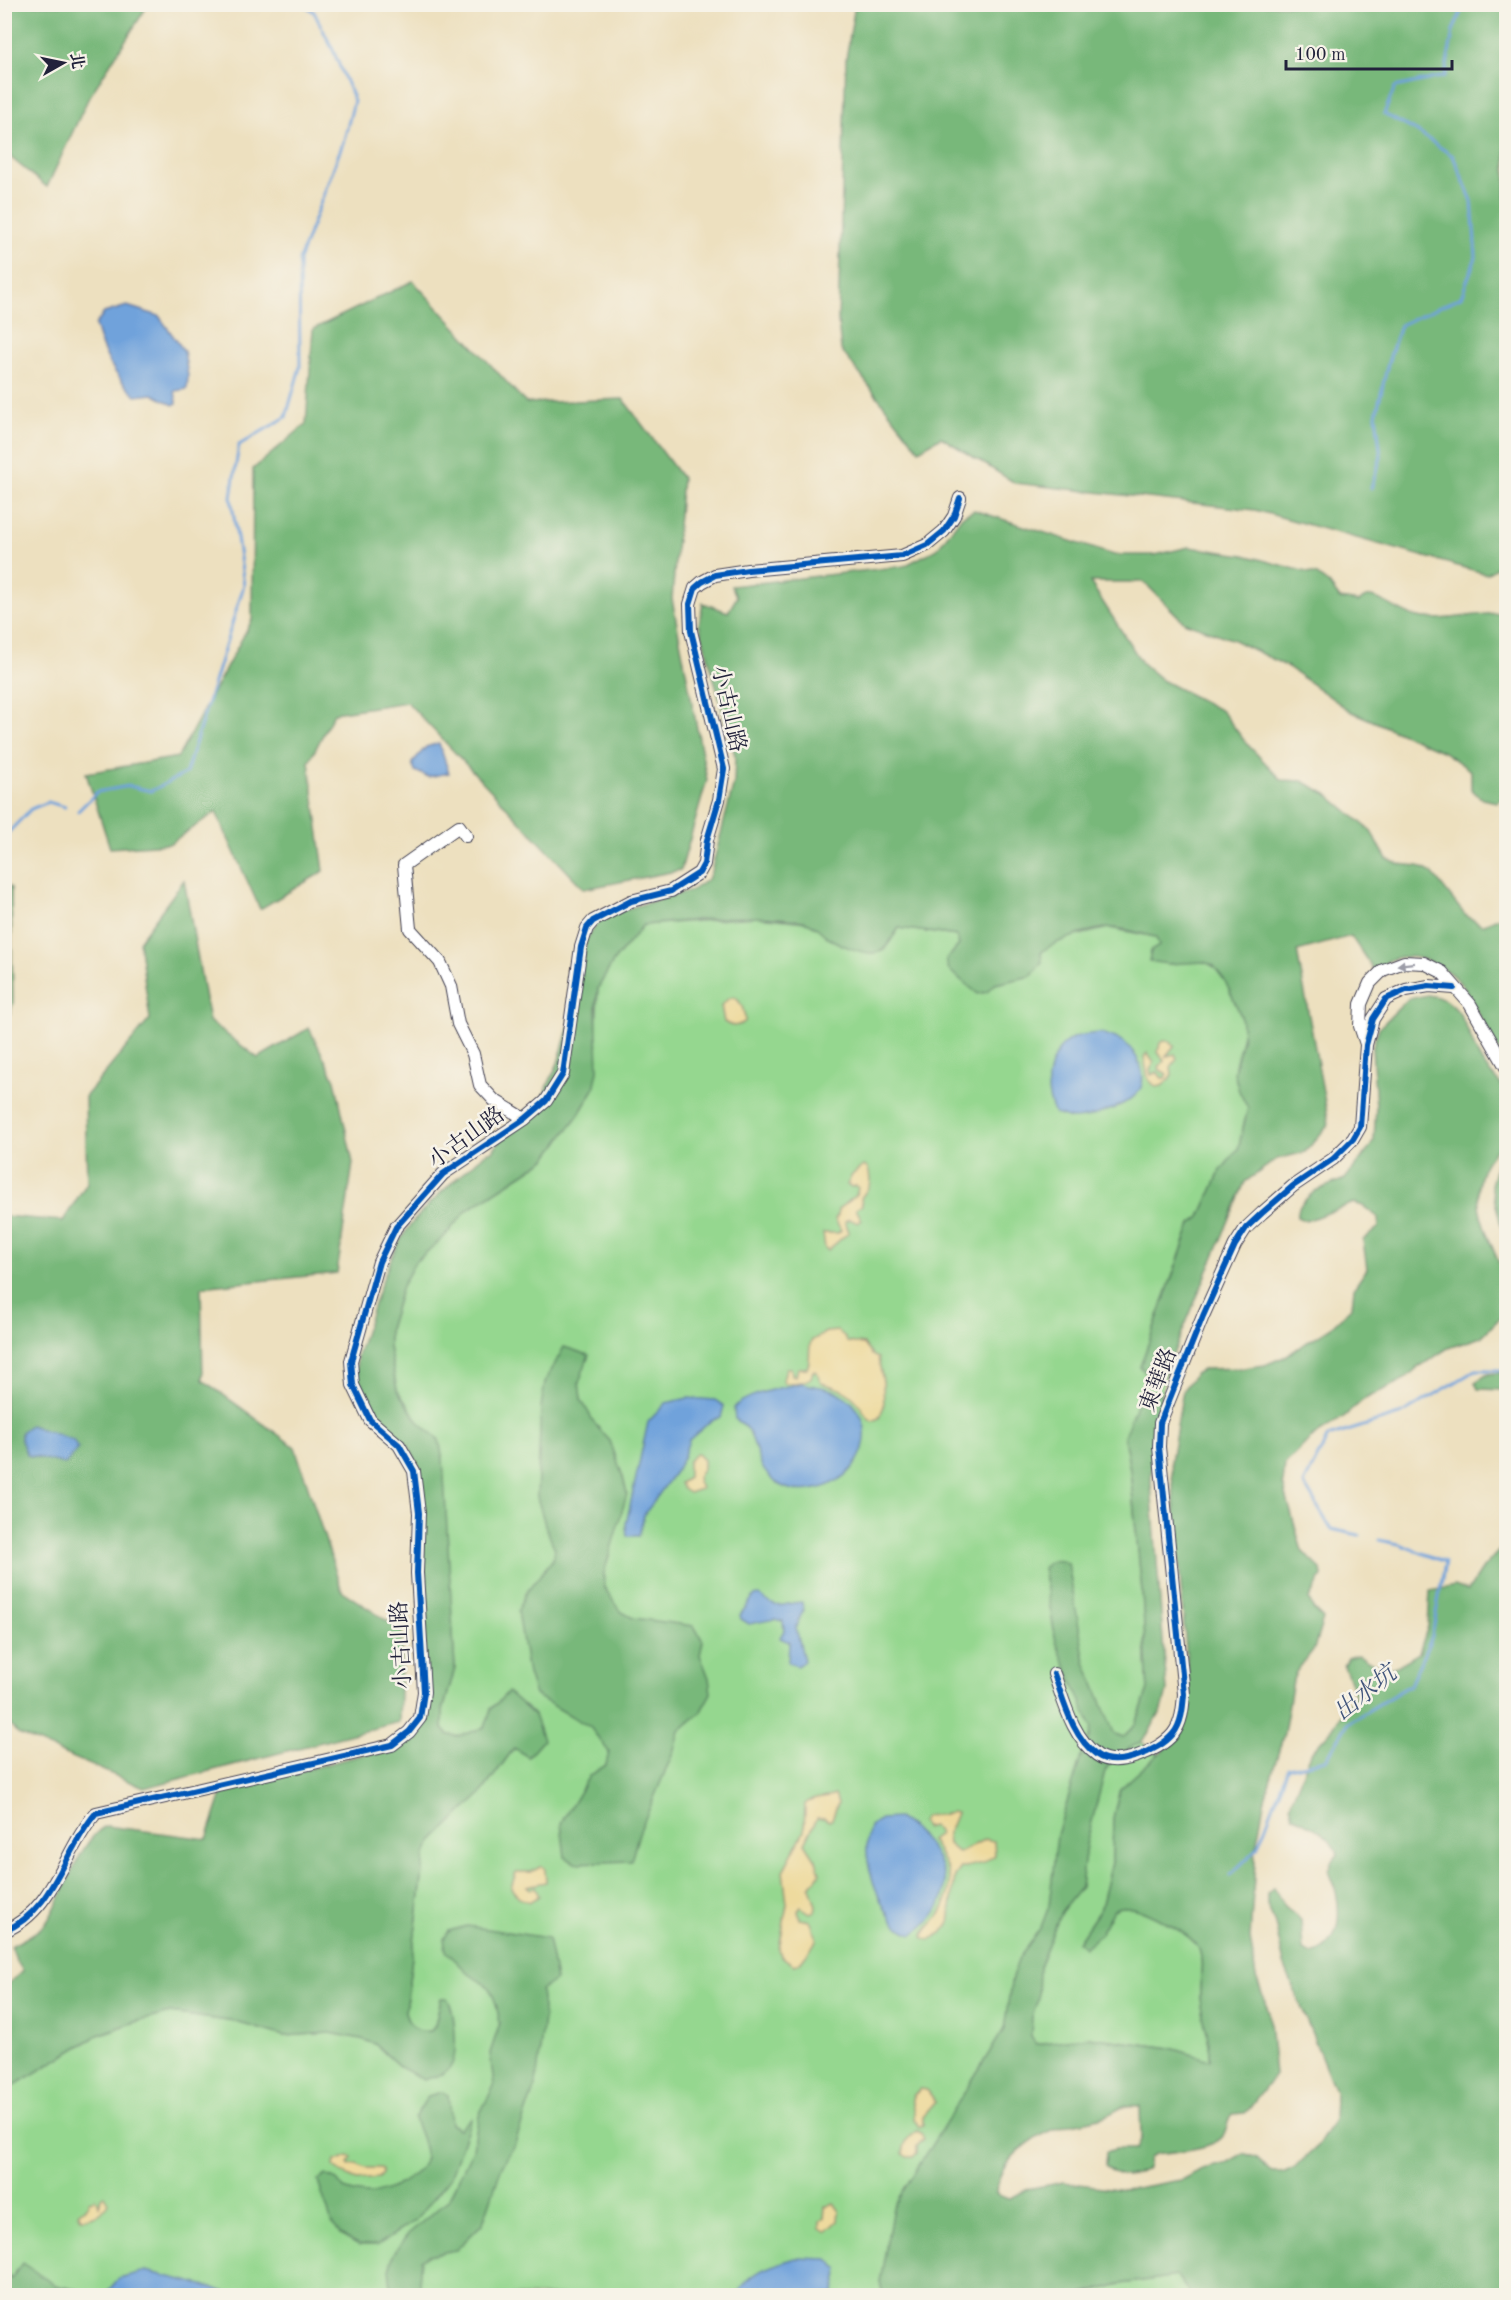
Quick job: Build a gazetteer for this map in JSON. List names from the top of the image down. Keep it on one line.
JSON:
{"streets":{"street":["小古山路","東華路"]},"water":["出水坑"],"scale_bar":"100 m","north":"right"}
